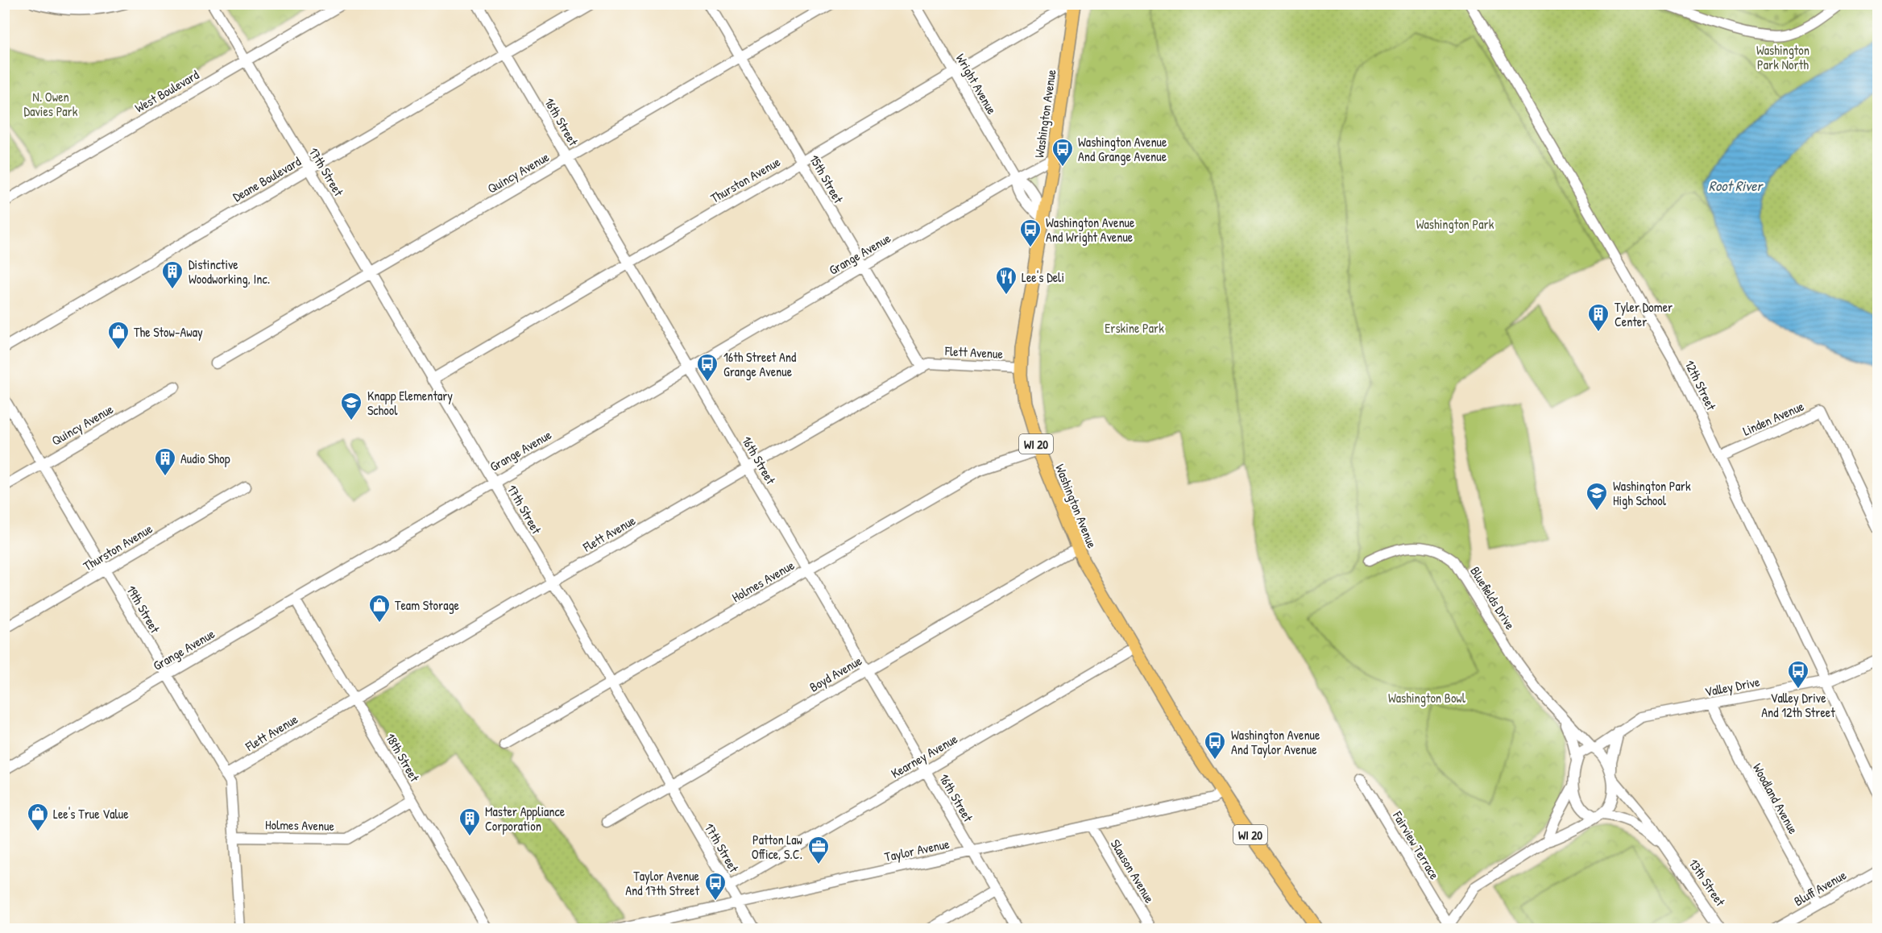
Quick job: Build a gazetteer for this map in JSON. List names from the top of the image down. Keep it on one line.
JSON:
{"streets":{"main road":["Washington Avenue","WI 20"],"street":["Wright Avenue","West Boulevard","16th Street","17th Street","Quincy Avenue","Deane Boulevard","15th Street","Thurston Avenue","Grange Avenue","Flett Avenue","12th Street","Linden Avenue","Holmes Avenue","Bluefields Drive","19th Street","Boyd Avenue","Valley Drive","Kearney Avenue","18th Street","Woodland Avenue","Fairview Terrace","Taylor Avenue","Slauson Avenue","13th Street","Bluff Avenue"]},"crossings":[["Wright Avenue","Washington Avenue"],["Wright Avenue","Thurston Avenue"],["Wright Avenue","Grange Avenue"],["West Boulevard","17th Street"],["Washington Avenue","Thurston Avenue"],["Washington Avenue","Grange Avenue"],["Washington Avenue","Flett Avenue"],["Washington Avenue","Holmes Avenue"],["Washington Avenue","Boyd Avenue"],["Washington Avenue","Kearney Avenue"],["Washington Avenue","Taylor Avenue"],["16th Street","Quincy Avenue"],["16th Street","Deane Boulevard"],["16th Street","Thurston Avenue"],["16th Street","Grange Avenue"],["16th Street","Flett Avenue"],["16th Street","Holmes Avenue"],["16th Street","Boyd Avenue"],["16th Street","Kearney Avenue"],["16th Street","Taylor Avenue"],["17th Street","Quincy Avenue"],["17th Street","Deane Boulevard"],["17th Street","Thurston Avenue"],["17th Street","Grange Avenue"],["17th Street","Flett Avenue"],["17th Street","Holmes Avenue"],["17th Street","Boyd Avenue"],["17th Street","Kearney Avenue"],["17th Street","Taylor Avenue"],["Quincy Avenue","15th Street"],["Quincy Avenue","19th Street"],["15th Street","Thurston Avenue"],["15th Street","Grange Avenue"],["15th Street","Flett Avenue"],["Thurston Avenue","19th Street"],["Grange Avenue","19th Street"],["Grange Avenue","18th Street"],["Flett Avenue","19th Street"],["Flett Avenue","18th Street"],["12th Street","Linden Avenue"],["12th Street","Valley Drive"],["Holmes Avenue","19th Street"],["Holmes Avenue","18th Street"],["Bluefields Drive","Valley Drive"],["Bluefields Drive","13th Street"],["Valley Drive","Woodland Avenue"],["Woodland Avenue","Bluff Avenue"],["Taylor Avenue","Slauson Avenue"]],"water":["Root River"],"parks":["Washington Park North","N. Owen Davies Park","Washington Park","Erskine Park","Washington Bowl"],"places":{"bus stop":["Washington Avenue And Grange Avenue","Washington Avenue And Wright Avenue","16th Street And Grange Avenue","Valley Drive And 12th Street","Washington Avenue And Taylor Avenue","Taylor Avenue And 17th Street"],"building":["Distinctive Woodworking, Inc.","Tyler Domer Center","Audio Shop","Master Appliance Corporation"],"restaurant":["Lee's Deli"],"shop":["The Stow-Away","Team Storage","Lee's True Value"],"school or university":["Knapp Elementary School","Washington Park High School"],"office":["Patton Law Office, S.C."]}}
